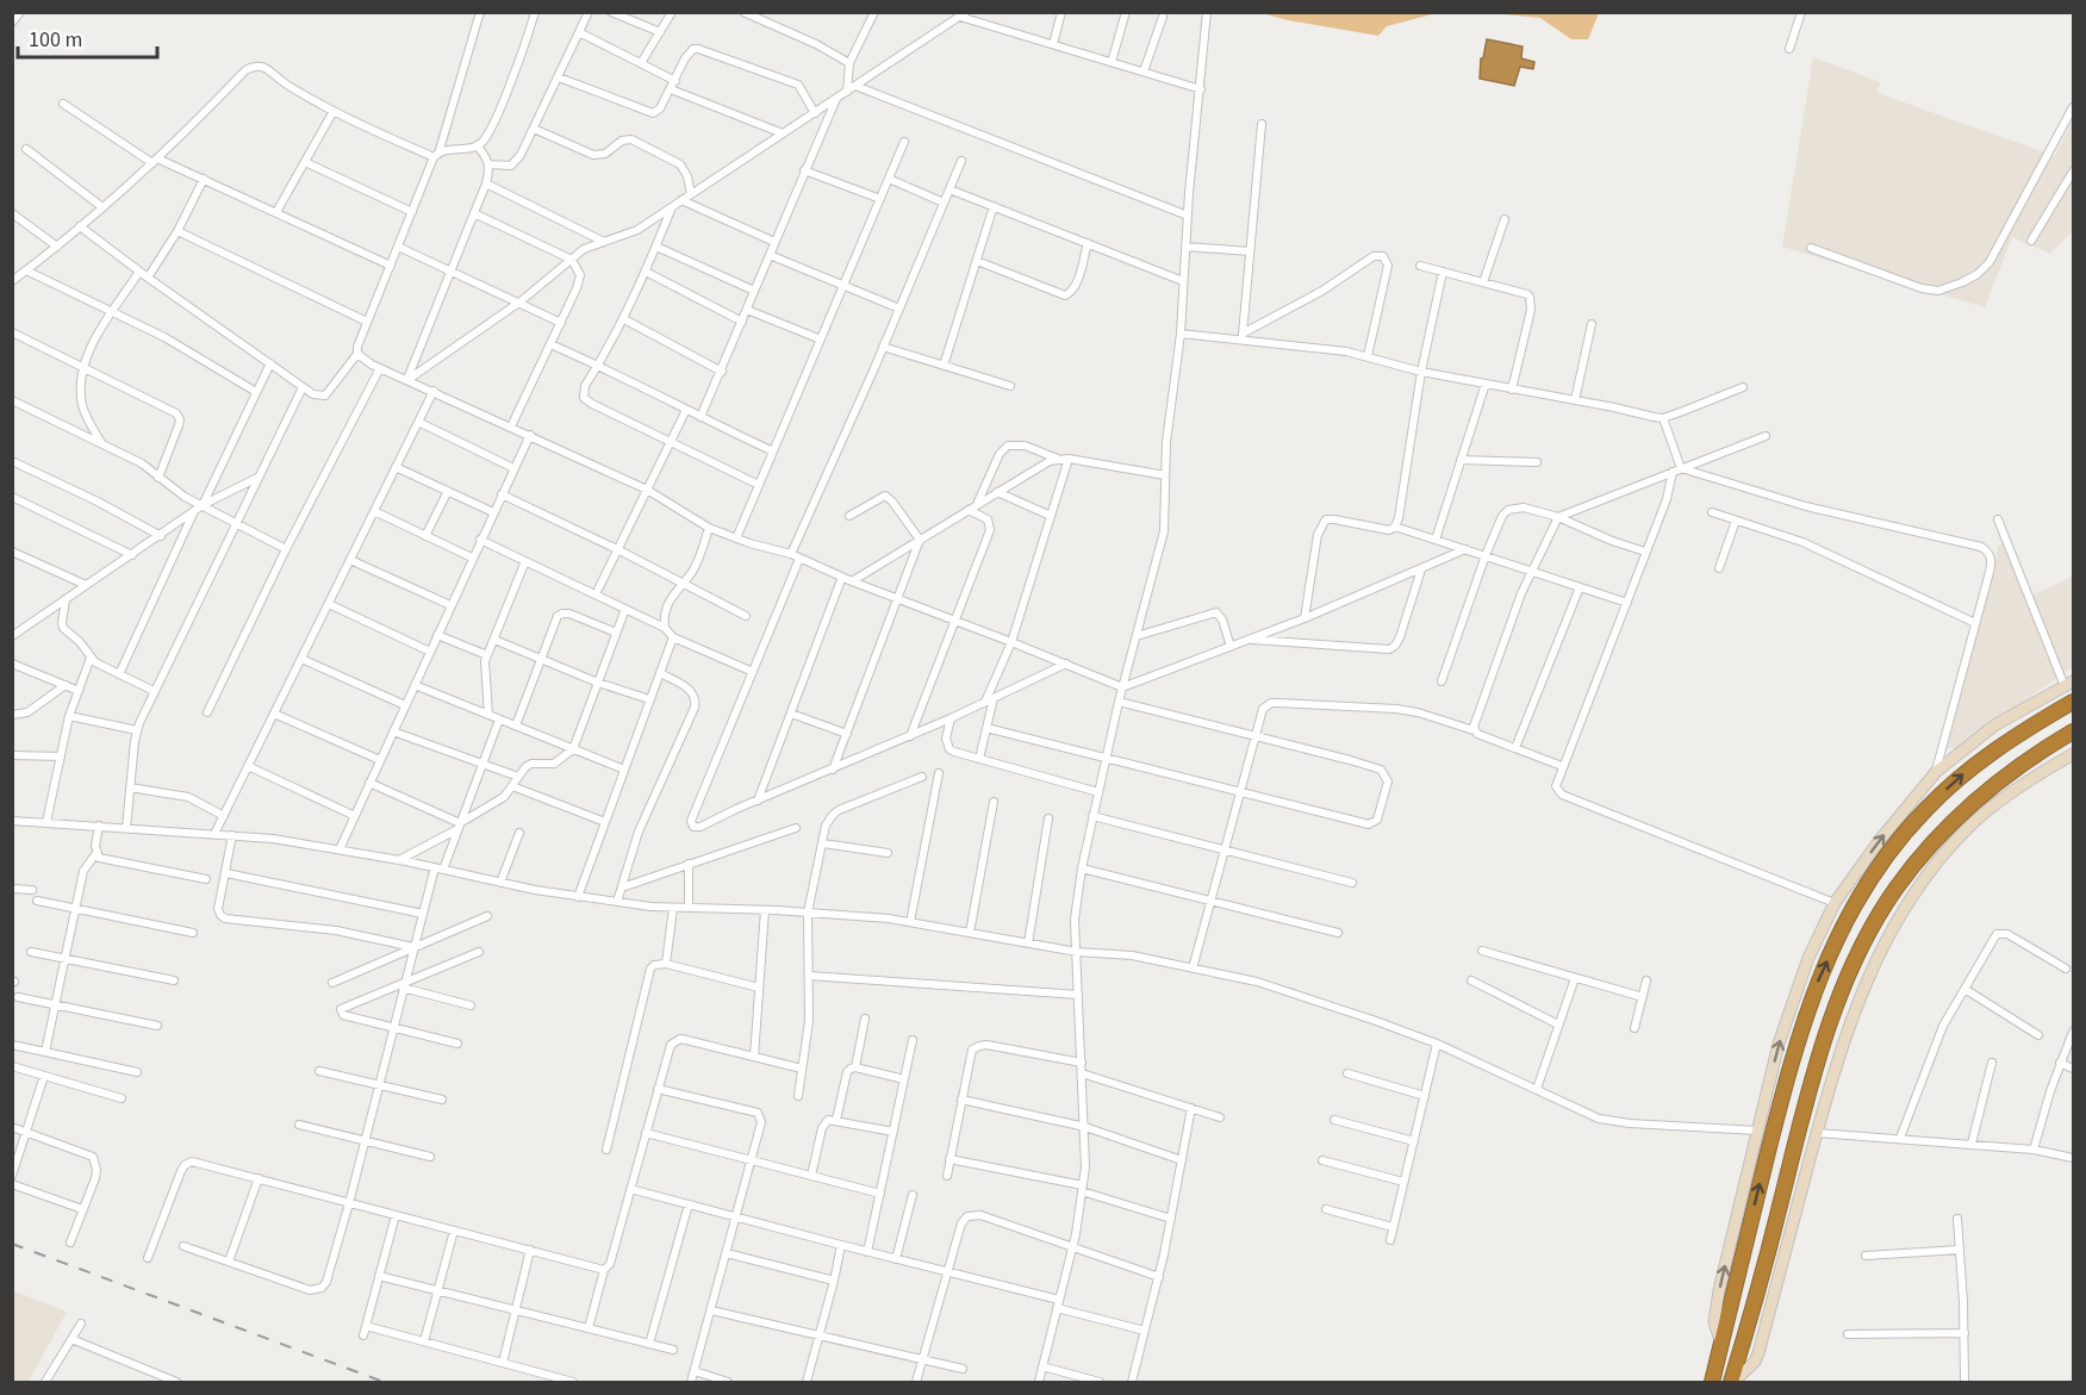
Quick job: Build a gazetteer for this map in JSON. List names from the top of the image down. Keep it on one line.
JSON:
{"scale_bar":"100 m"}
